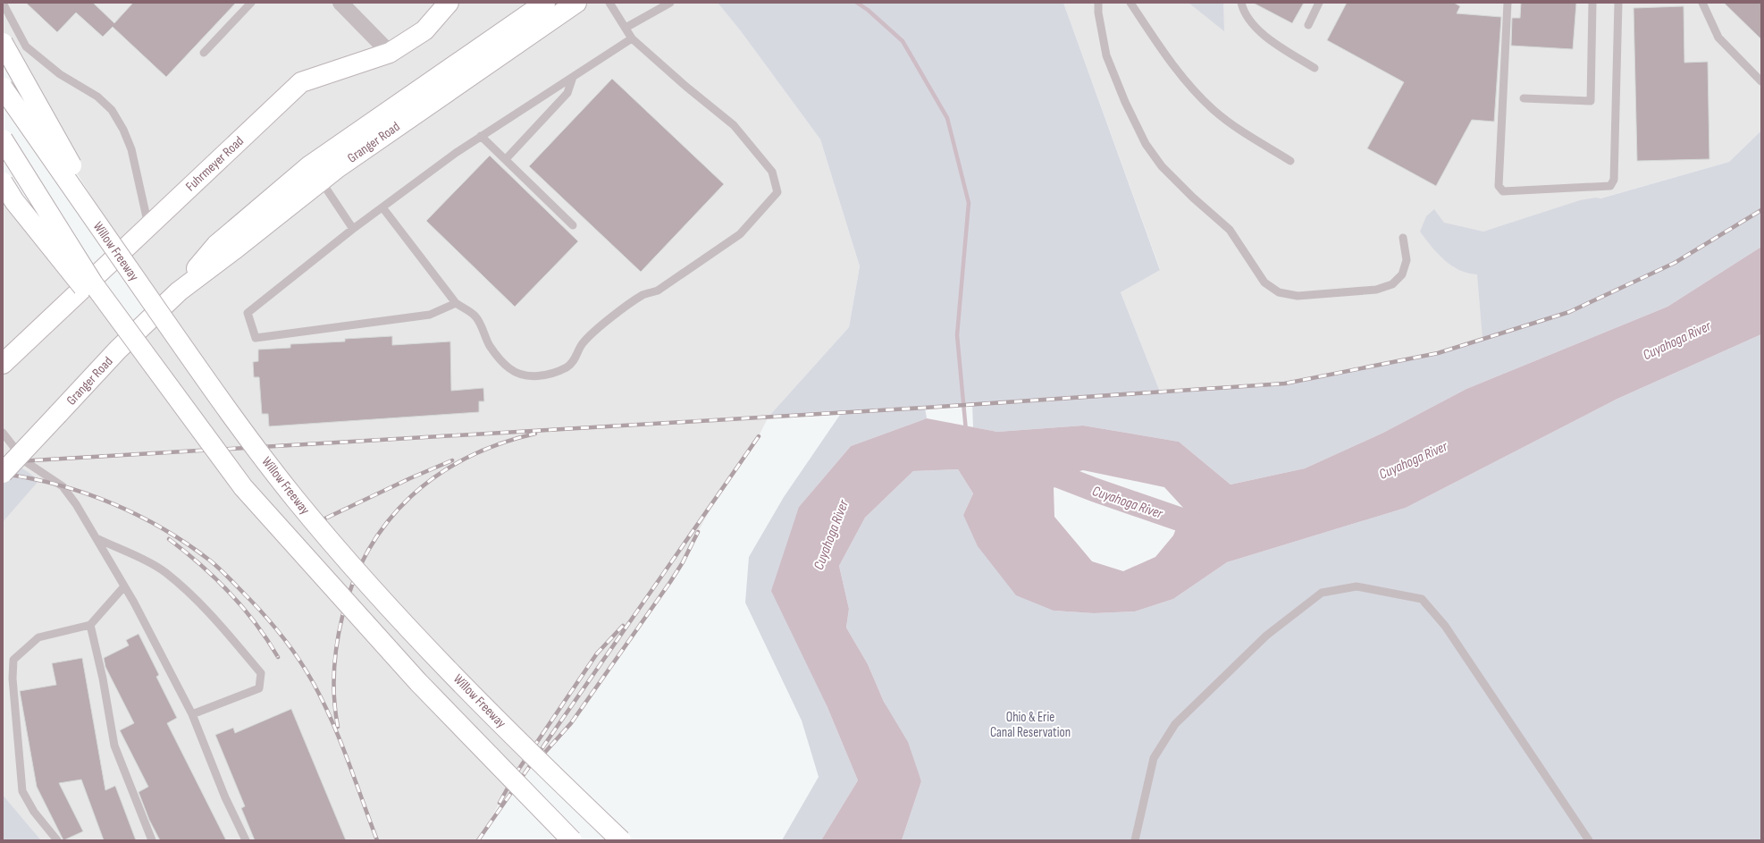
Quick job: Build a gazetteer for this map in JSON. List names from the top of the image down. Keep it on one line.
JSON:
{"streets":{"main road":["Granger Road","Fuhrmeyer Road","Willow Freeway"]},"water":["Cuyahoga River"],"parks":["Ohio & Erie Canal Reservation"]}
